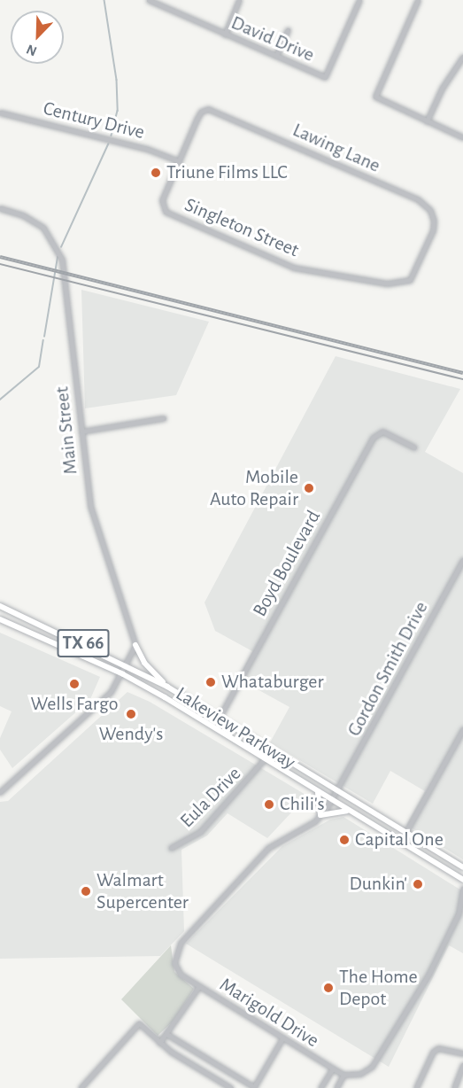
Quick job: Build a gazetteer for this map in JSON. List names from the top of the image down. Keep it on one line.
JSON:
{"streets":{"main road":["TX 66","Lakeview Parkway"],"street":["David Drive","Century Drive","Lawing Lane","Singleton Street","Main Street","Boyd Boulevard","Gordon Smith Drive","Eula Drive","Marigold Drive"]},"crossings":[["Century Drive","Lawing Lane"],["Century Drive","Singleton Street"],["Lawing Lane","Singleton Street"],["Boyd Boulevard","Lakeview Parkway"],["Gordon Smith Drive","Lakeview Parkway"],["Gordon Smith Drive","Marigold Drive"],["Lakeview Parkway","Eula Drive"]],"places":["Triune Films LLC","Mobile Auto Repair","Whataburger","Wells Fargo","Wendy's","Chili's","Capital One","Dunkin'","Walmart Supercenter","The Home Depot"],"north":"bottom left"}
